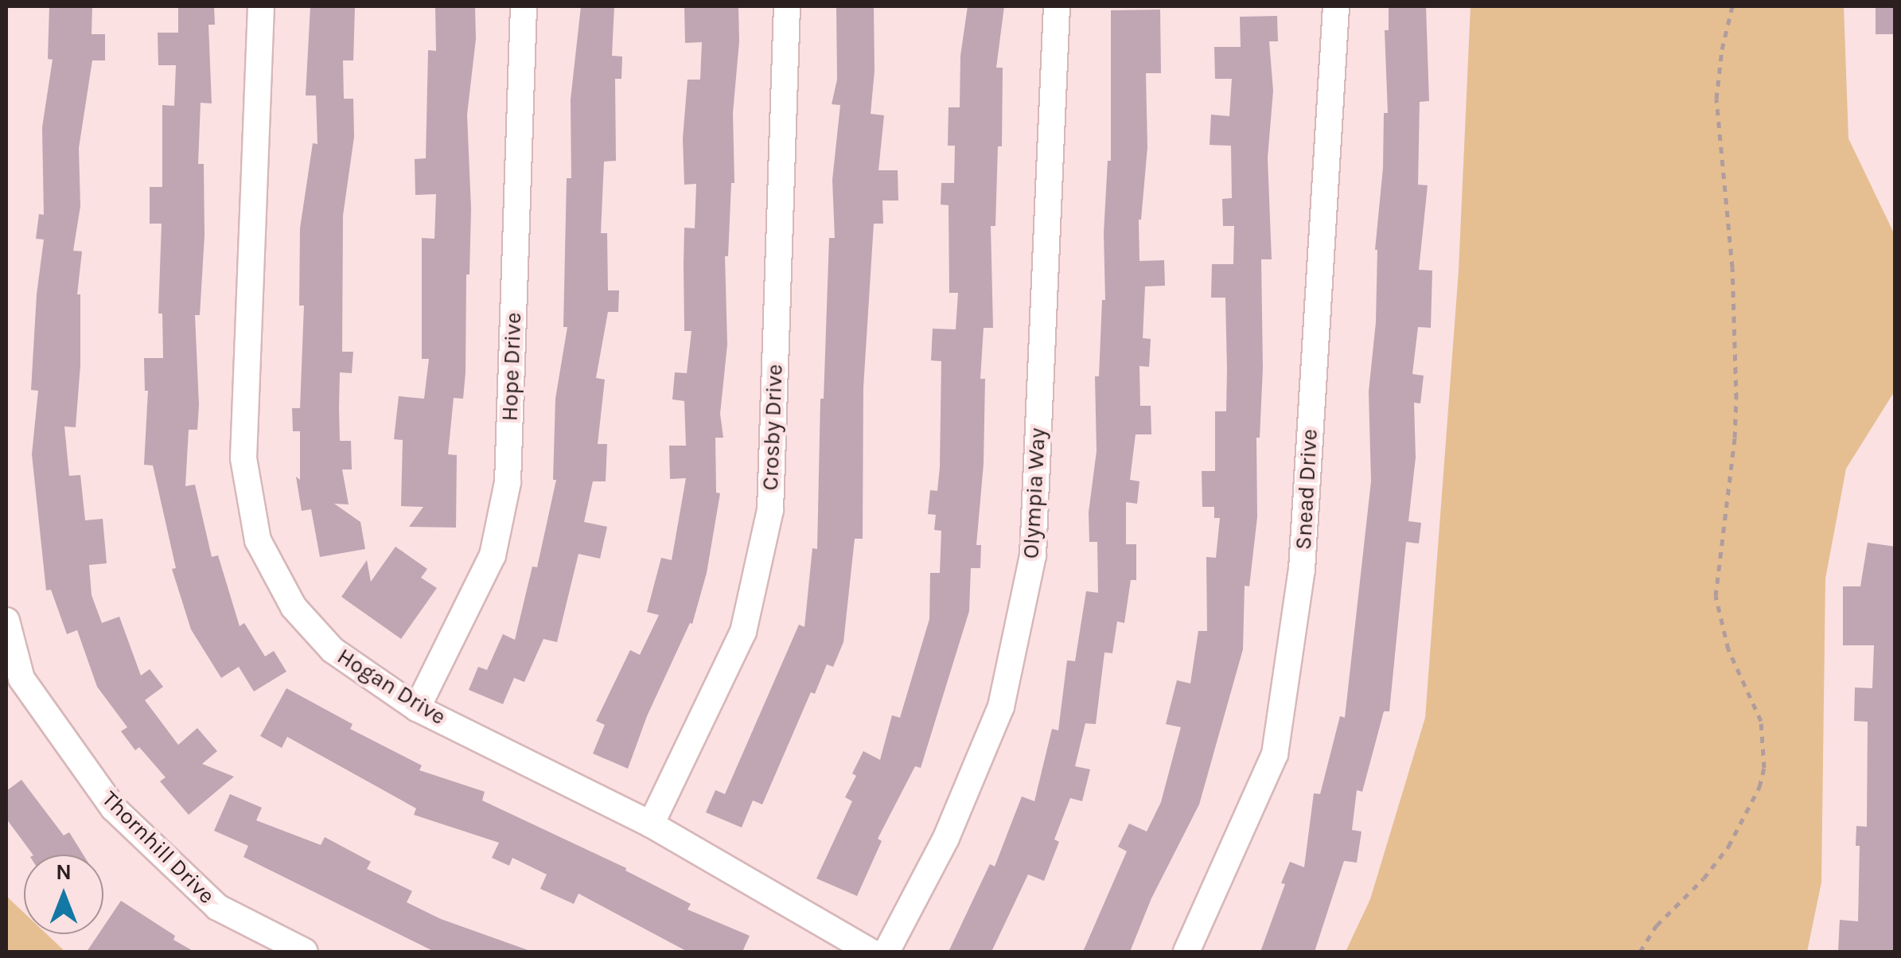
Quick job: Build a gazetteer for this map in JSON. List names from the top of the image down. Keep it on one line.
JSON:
{"streets":{"street":["Hope Drive","Crosby Drive","Snead Drive","Olympia Way","Hogan Drive","Thornhill Drive"]},"crossings":[["Hope Drive","Hogan Drive"],["Crosby Drive","Hogan Drive"]],"north":"top"}
